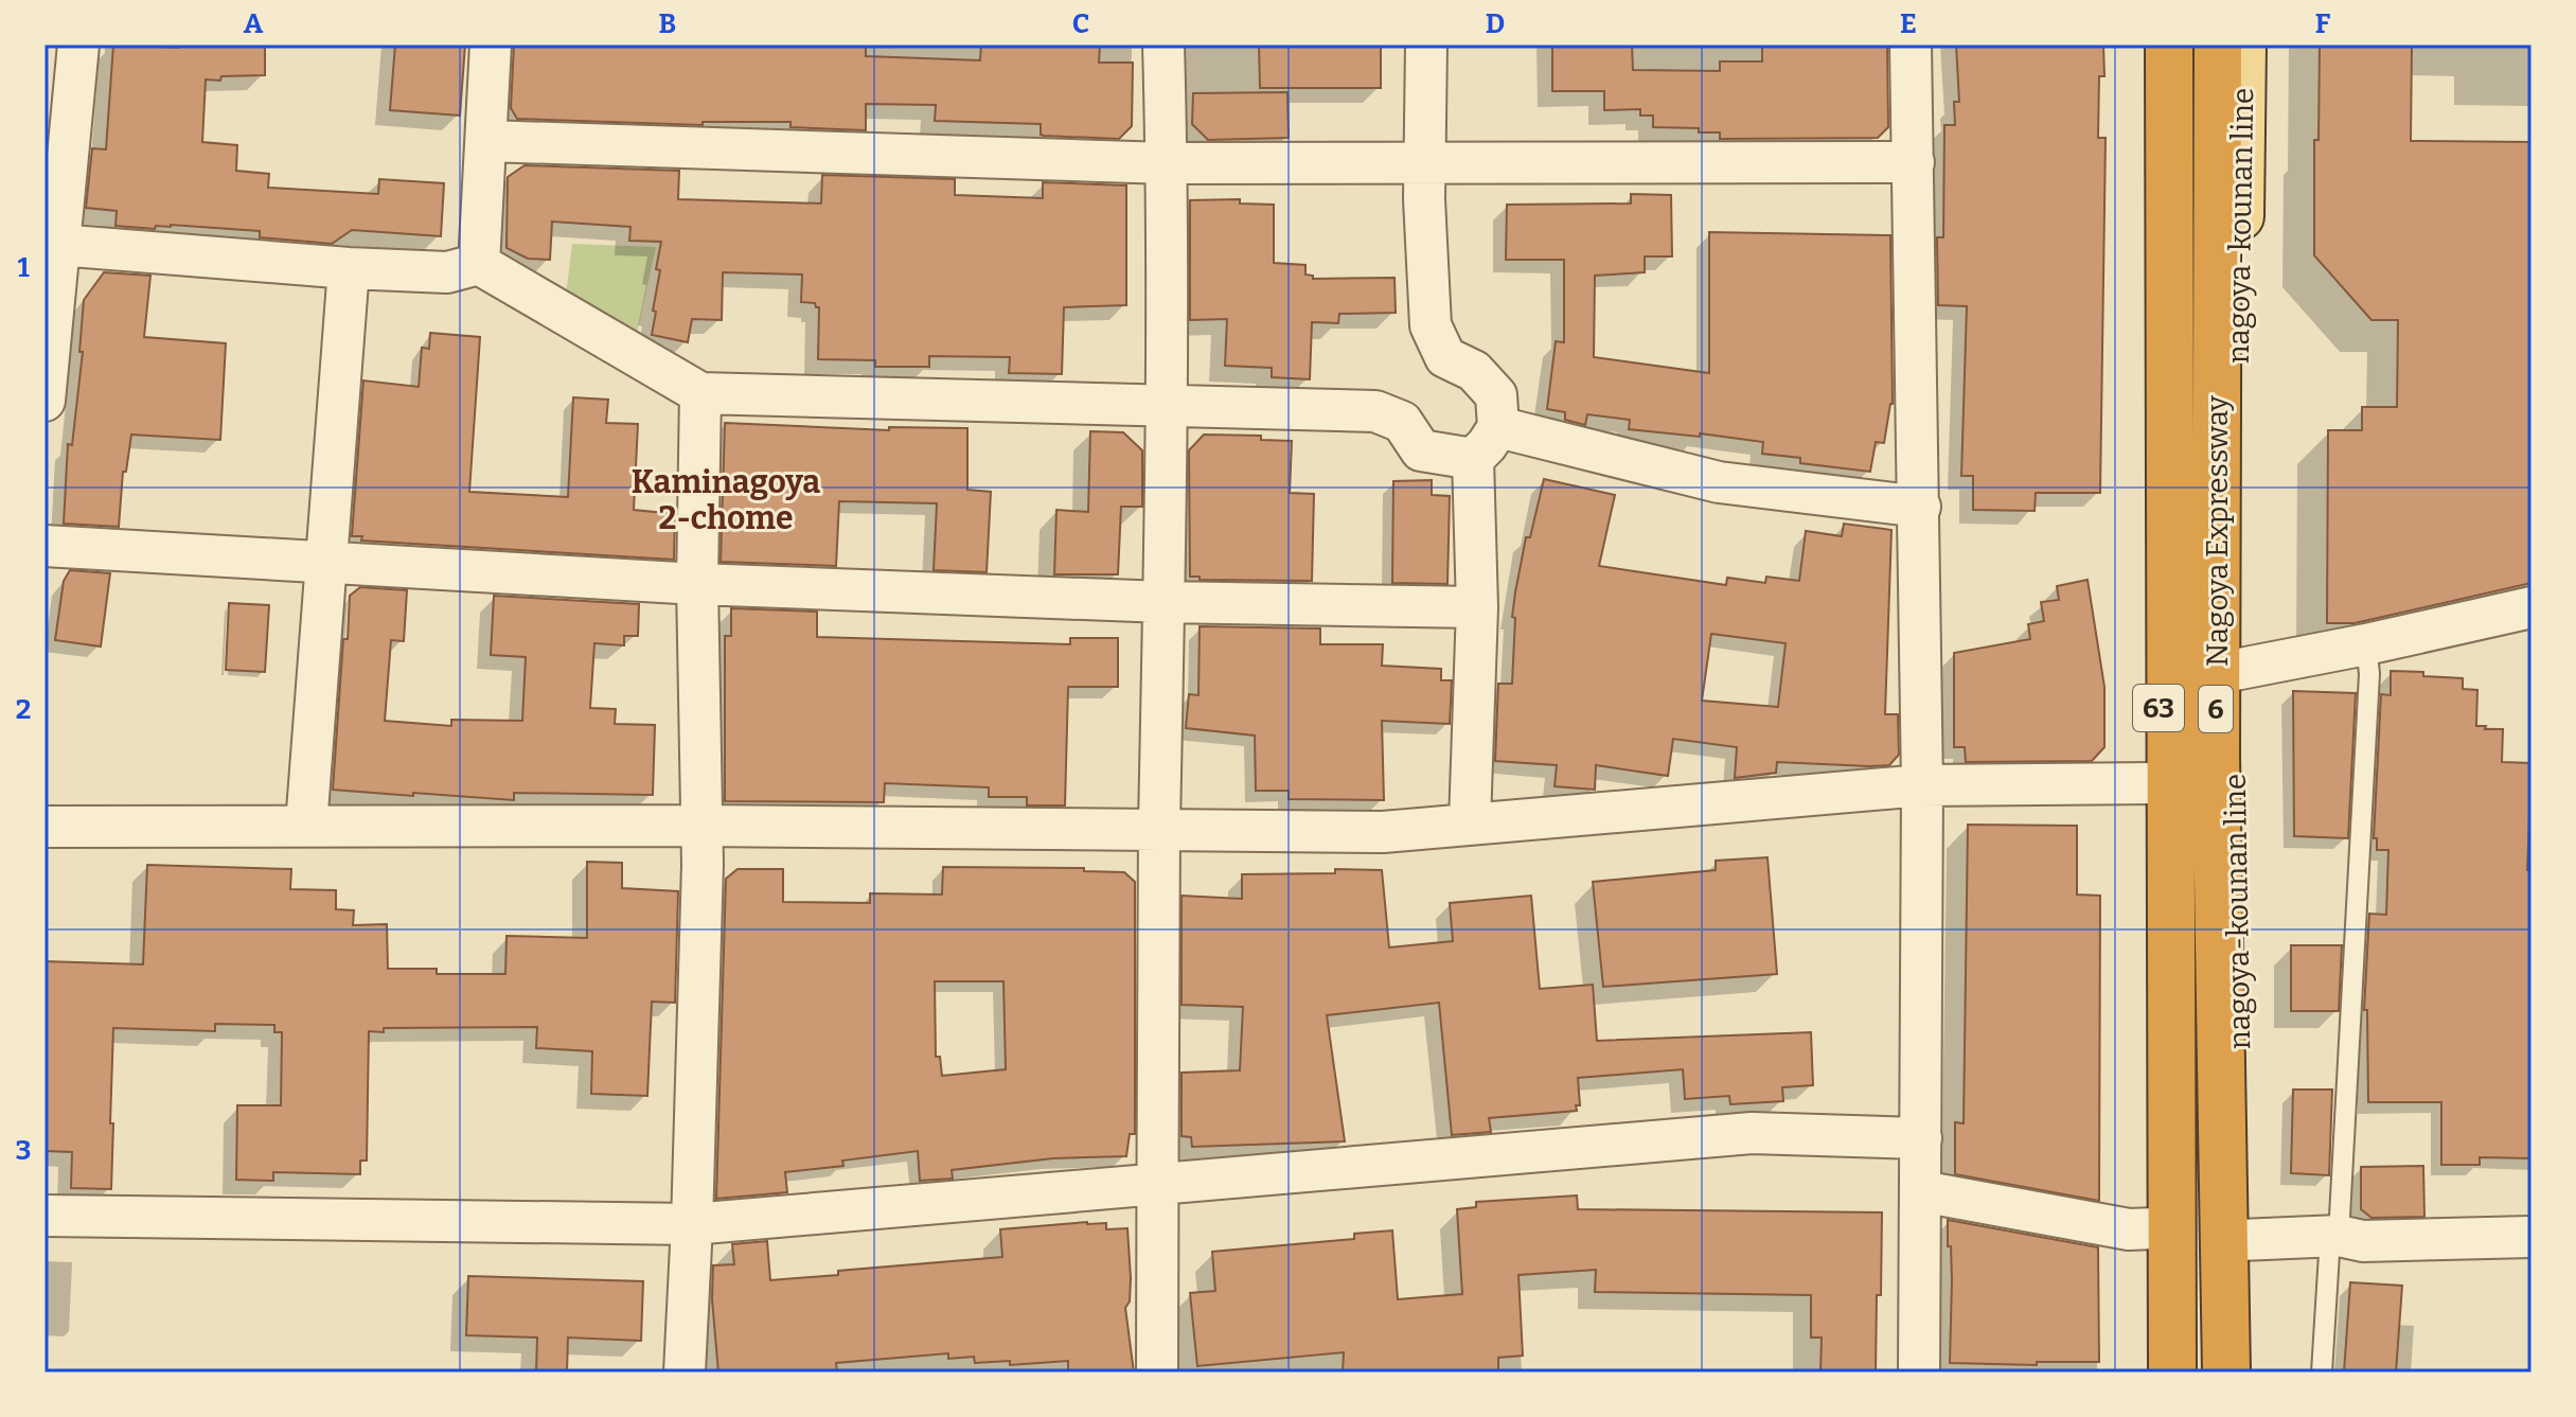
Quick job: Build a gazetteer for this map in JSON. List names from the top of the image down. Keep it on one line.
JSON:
{"streets":{"highway":["Nagoya Expressway","6"],"main road":["nagoya-kounan line","63"]},"districts":["Kaminagoya 2-chome"],"grid":{"columns":["A","B","C","D","E","F"],"rows":["1","2","3"]}}
